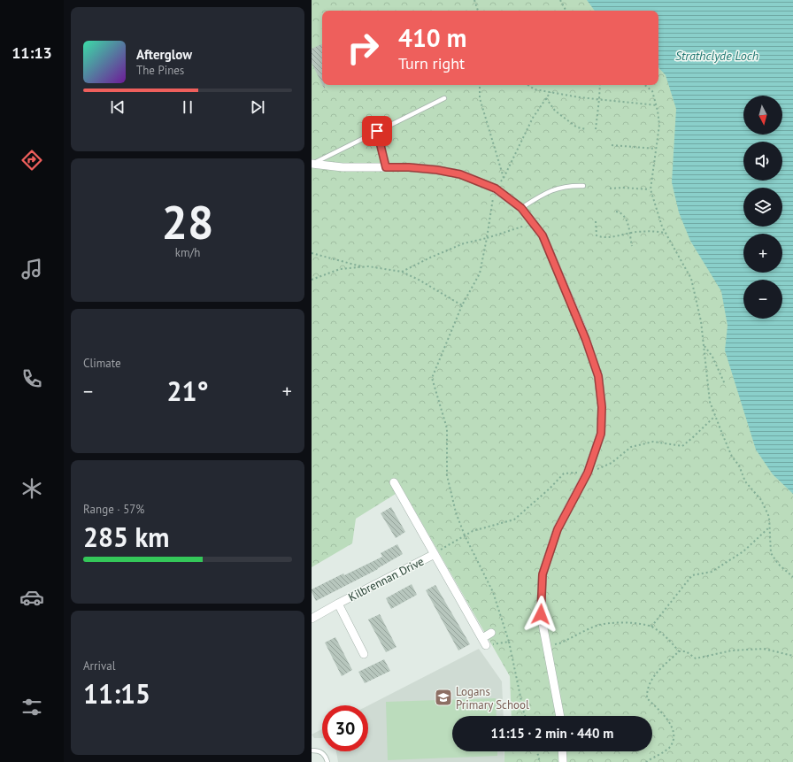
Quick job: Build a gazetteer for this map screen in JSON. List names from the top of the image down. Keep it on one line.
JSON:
{"streets":{"street":["Kilbrennan Drive"]},"water":["Strathclyde Loch"],"places":{"school or university":["Logans Primary School"]},"north":"bottom","page":{"tabs":"11:13","turn":["410 m","Turn right"],"song":["Afterglow","The Pines"],"map_buttons":["+","−"],"tile":[["28","km/h"],"Climate",["Range · 57%","285 km"],["Arrival","11:15"]],"heat":["−","21°","+"],"limit":"30","trip":"11:15 · 2 min · 440 m"}}
